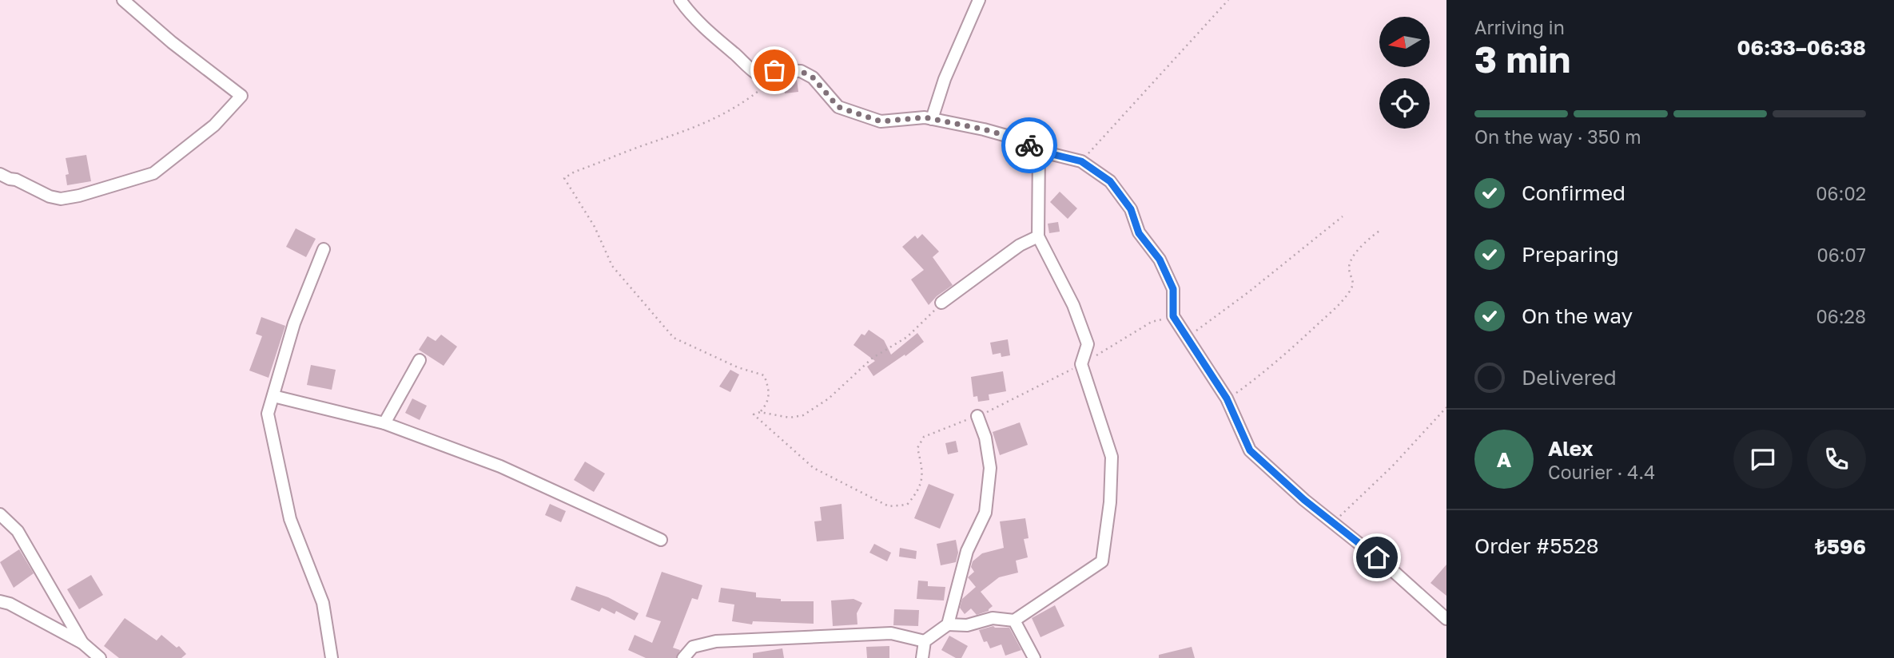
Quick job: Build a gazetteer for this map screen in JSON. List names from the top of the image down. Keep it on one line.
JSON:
{"north":"left","page":{"heading":["3 min","Arriving in","06:33–06:38"],"panel":["Alex","Courier · 4.4","Order #5528","₺596"],"bar":"On the way · 350 m","list":[["Confirmed","06:02"],["Preparing","06:07"],["On the way","06:28"],"Delivered"],"round":"A"}}
